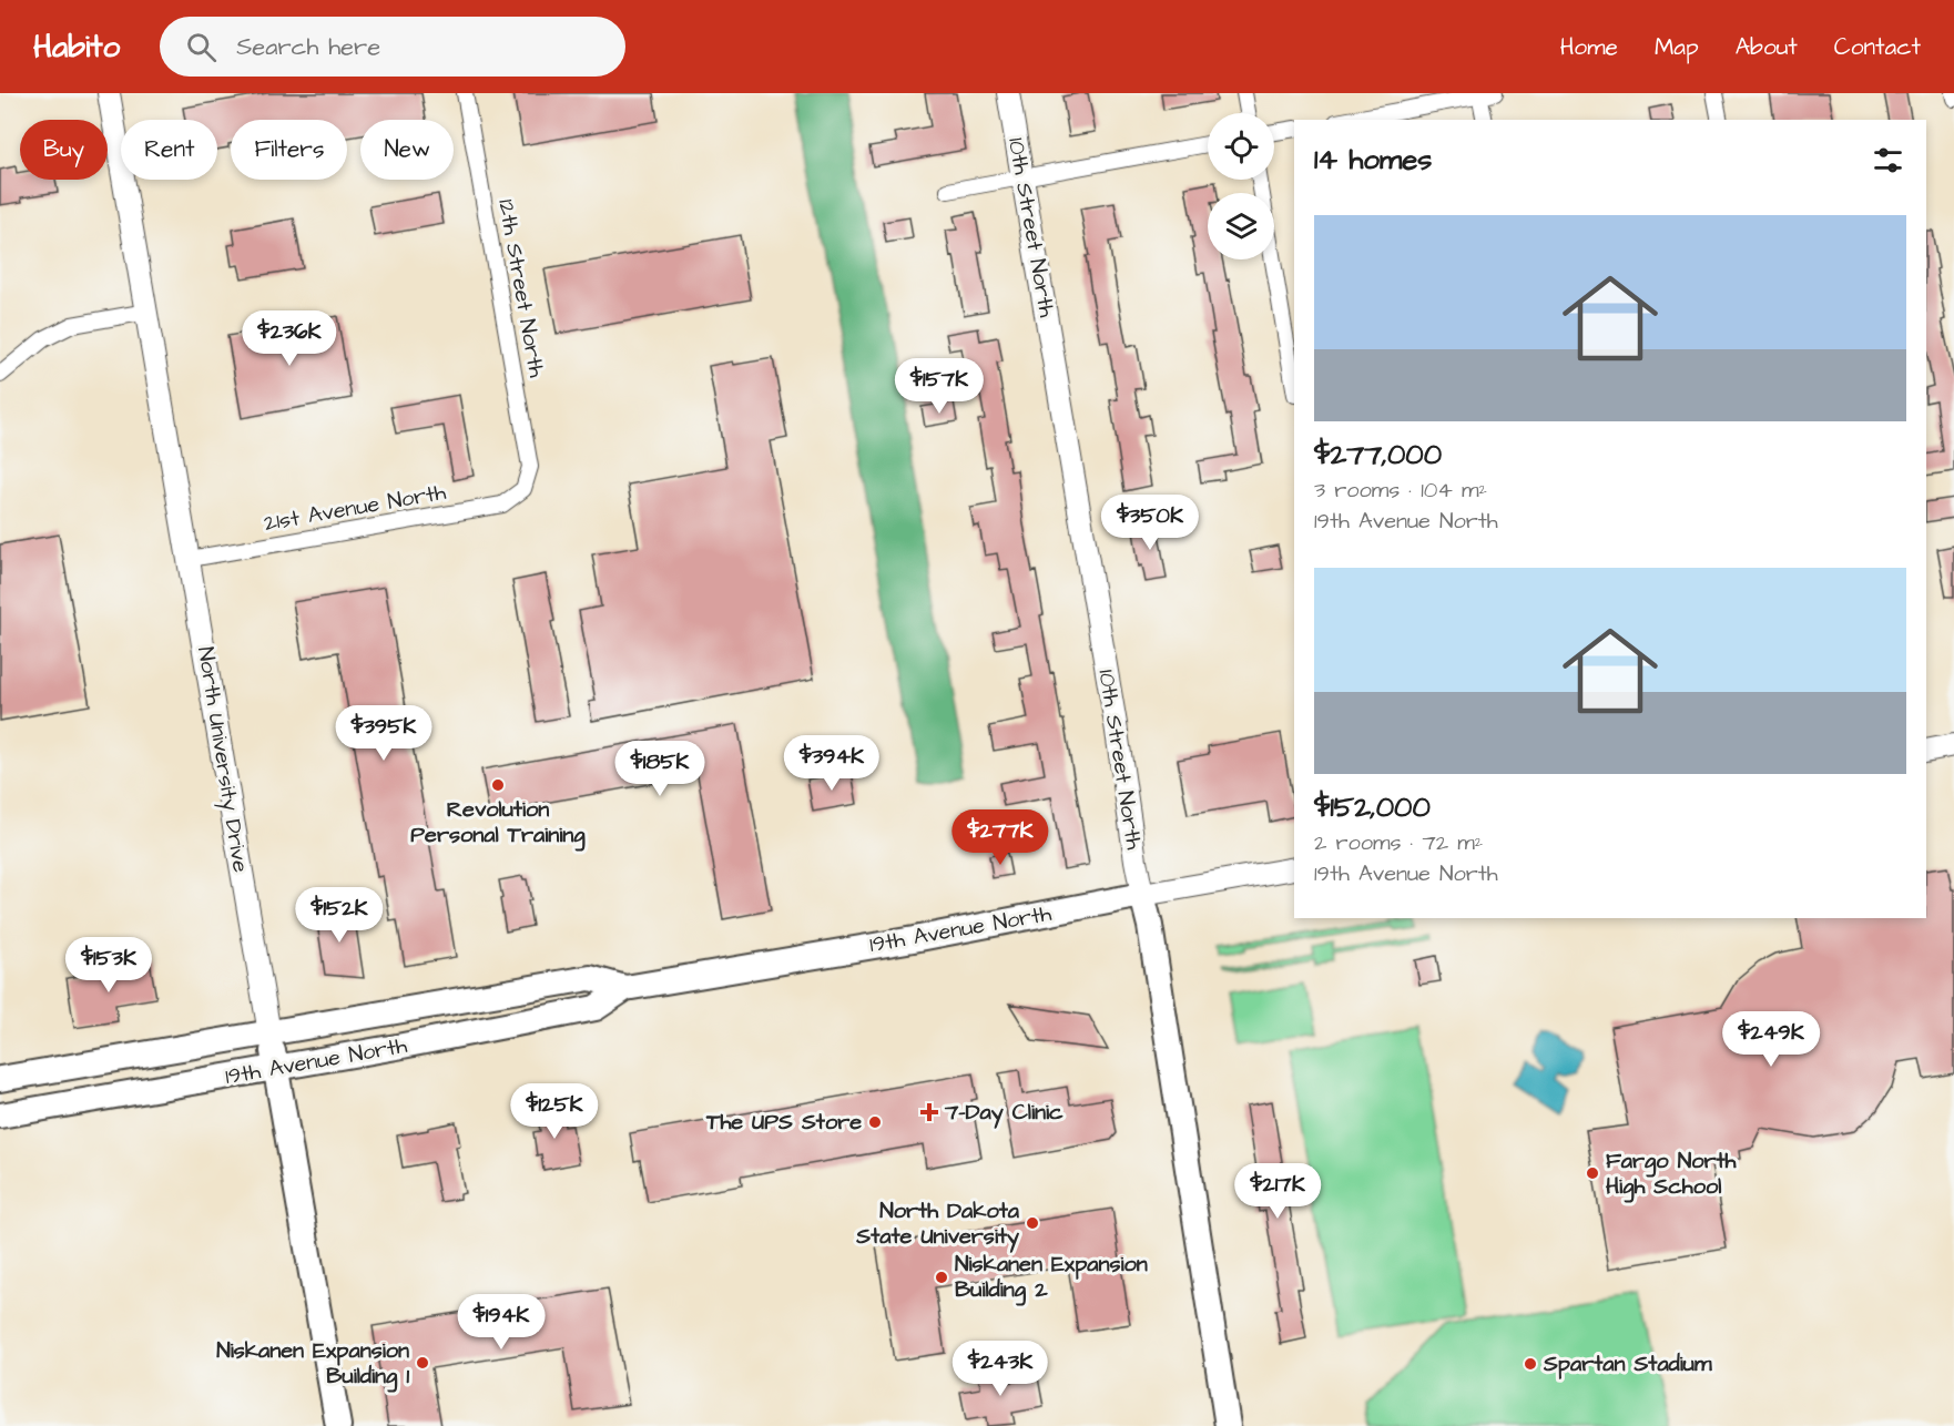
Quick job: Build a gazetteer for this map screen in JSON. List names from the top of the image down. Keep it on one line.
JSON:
{"streets":{"main road":["10th Street North","North University Drive","19th Avenue North"],"street":["12th Street North","21st Avenue North"]},"crossings":[["10th Street North","19th Avenue North"],["12th Street North","21st Avenue North"],["21st Avenue North","North University Drive"],["North University Drive","19th Avenue North"]],"places":{"other":["Revolution Personal Training","The UPS Store","Fargo North High School","North Dakota State University","Niskanen Expansion Building 2","Niskanen Expansion Building 1","Spartan Stadium"],"health":["7-Day Clinic"]},"page":{"header":"Habito","search":"Search here","nav":["Home","Map","About","Contact"],"chip":["Buy","Rent","Filters","New"],"heading":"14 homes","list":[{"name":"$277,000","note":"3 rooms · 104 m² · 19th Avenue North"},{"name":"$152,000","note":"2 rooms · 72 m² · 19th Avenue North"}],"price":["$236K","$157K","$350K","$395K","$394K","$185K","$277K","$152K","$153K","$249K","$125K","$217K","$194K","$243K"]}}
